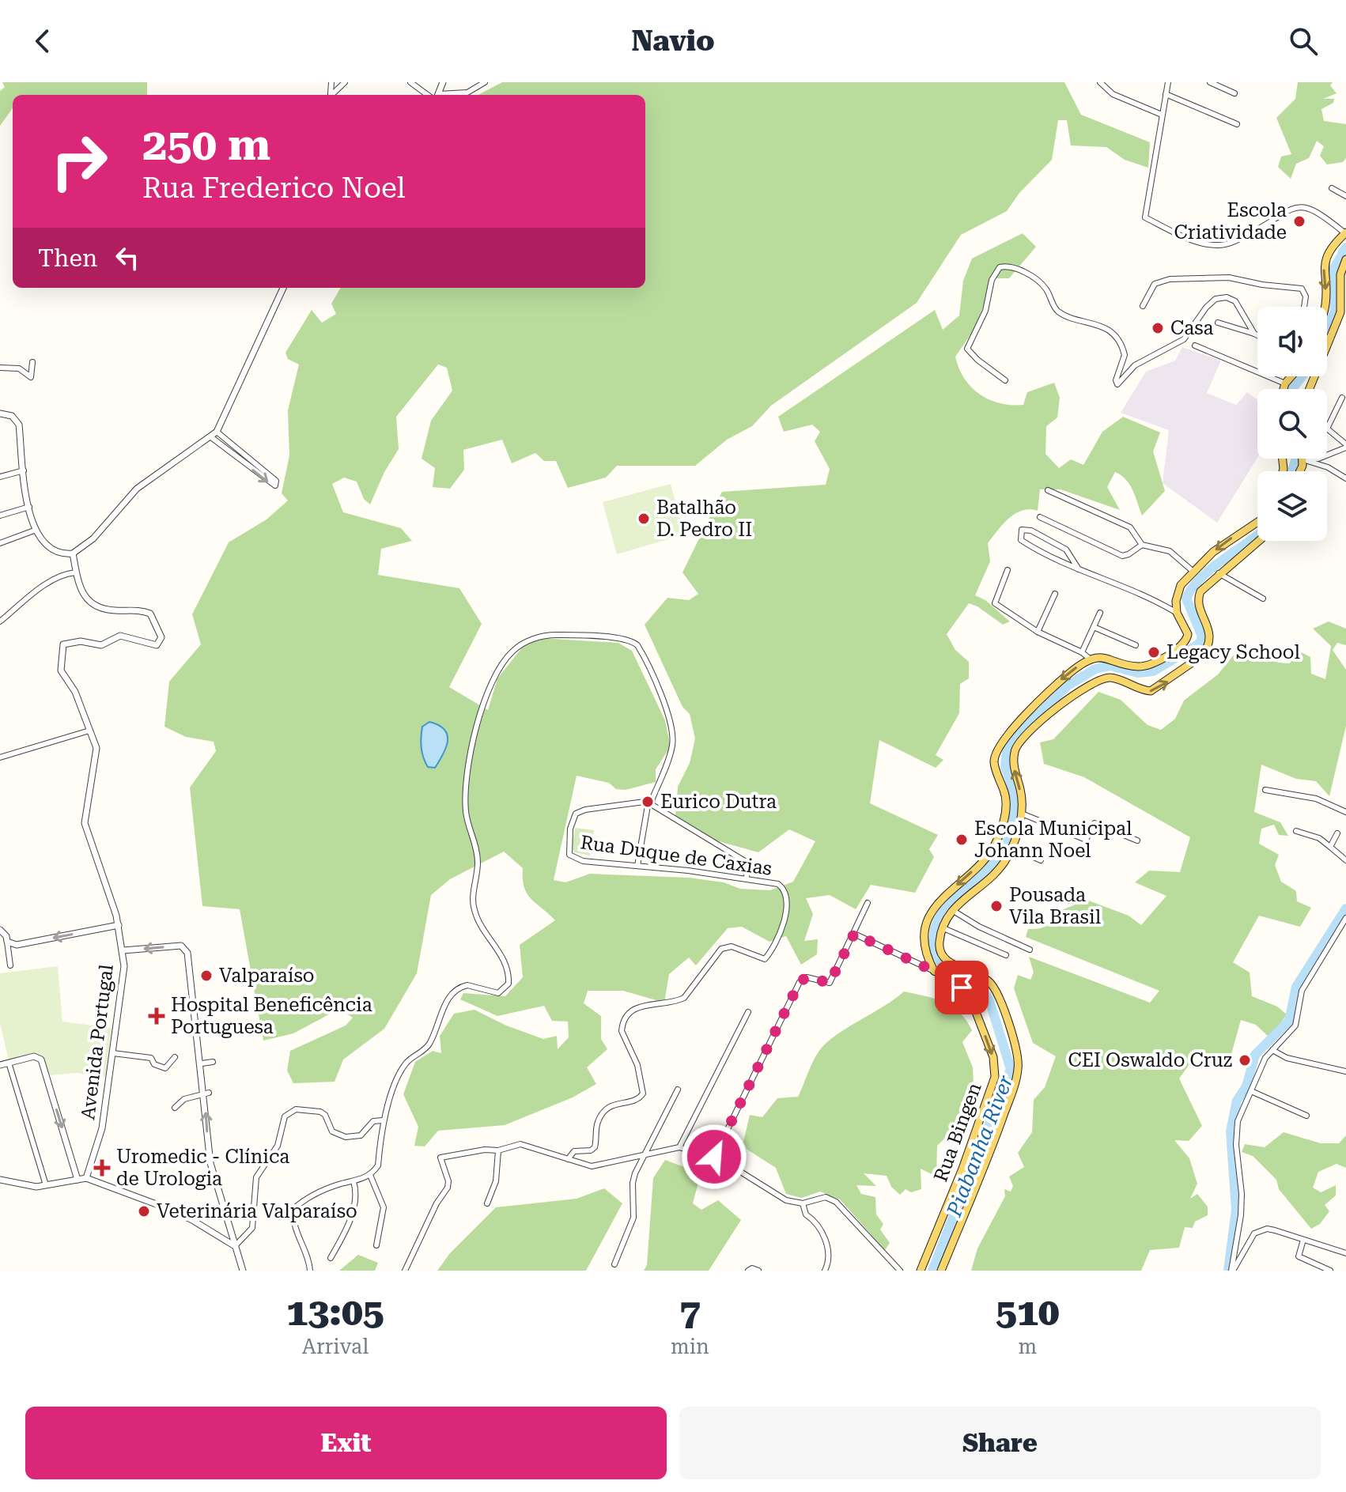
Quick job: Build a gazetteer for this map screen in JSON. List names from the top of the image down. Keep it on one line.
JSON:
{"streets":{"main road":["Rua Bingen"],"street":["Rua Duque de Caxias","Avenida Portugal"]},"one_way":["Rua Bingen"],"water":["Piabanha River"],"places":{"other":["Escola Criatividade","Casa","Batalhão D. Pedro II","Legacy School","Eurico Dutra","Escola Municipal Johann Noel","Pousada Vila Brasil","Valparaíso","CEI Oswaldo Cruz","Veterinária Valparaíso"],"health":["Hospital Beneficência Portuguesa","Uromedic - Clínica de Urologia"]},"page":{"header":"Navio","turn":["250 m","Rua Frederico Noel"],"then":"Then","eta":["13:05","Arrival","7","min","510","m"],"buttons":["Exit","Share"]}}
